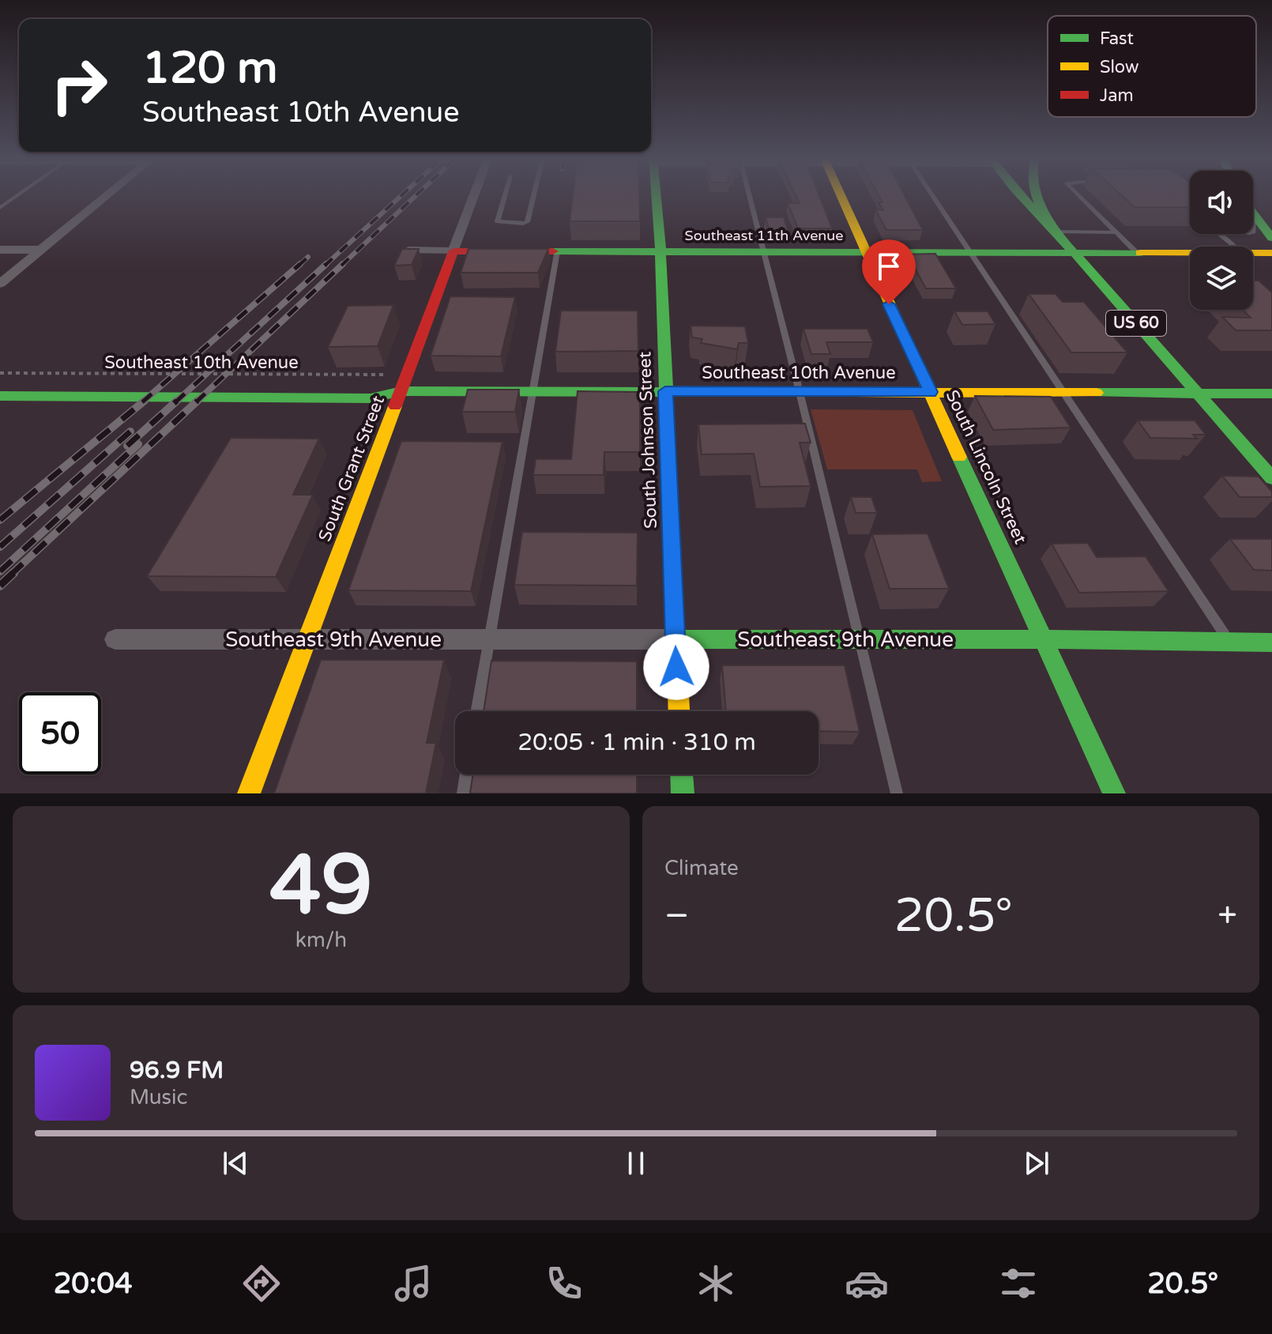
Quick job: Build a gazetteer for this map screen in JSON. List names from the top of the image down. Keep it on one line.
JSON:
{"streets":{"main road":["Southeast 11th Avenue","US 60","Southeast 10th Avenue","South Johnson Street","South Lincoln Street","South Grant Street","Southeast 9th Avenue"]},"crossings":[["Southeast 11th Avenue","US 60"],["Southeast 11th Avenue","South Johnson Street"],["Southeast 11th Avenue","South Lincoln Street"],["Southeast 11th Avenue","South Grant Street"],["US 60","Southeast 10th Avenue"],["Southeast 10th Avenue","South Johnson Street"],["Southeast 10th Avenue","South Lincoln Street"],["Southeast 10th Avenue","South Grant Street"],["South Johnson Street","Southeast 9th Avenue"],["South Lincoln Street","Southeast 9th Avenue"],["South Grant Street","Southeast 9th Avenue"]],"legend":["Fast","Slow","Jam"],"page":{"turn":["120 m","Southeast 10th Avenue"],"limit":"50","trip":"20:05 · 1 min · 310 m","tile":[["49","km/h"],"Climate"],"heat":["−","20.5°","+"],"song":["96.9 FM","Music"],"tabs":["20:04","20.5°"]}}
